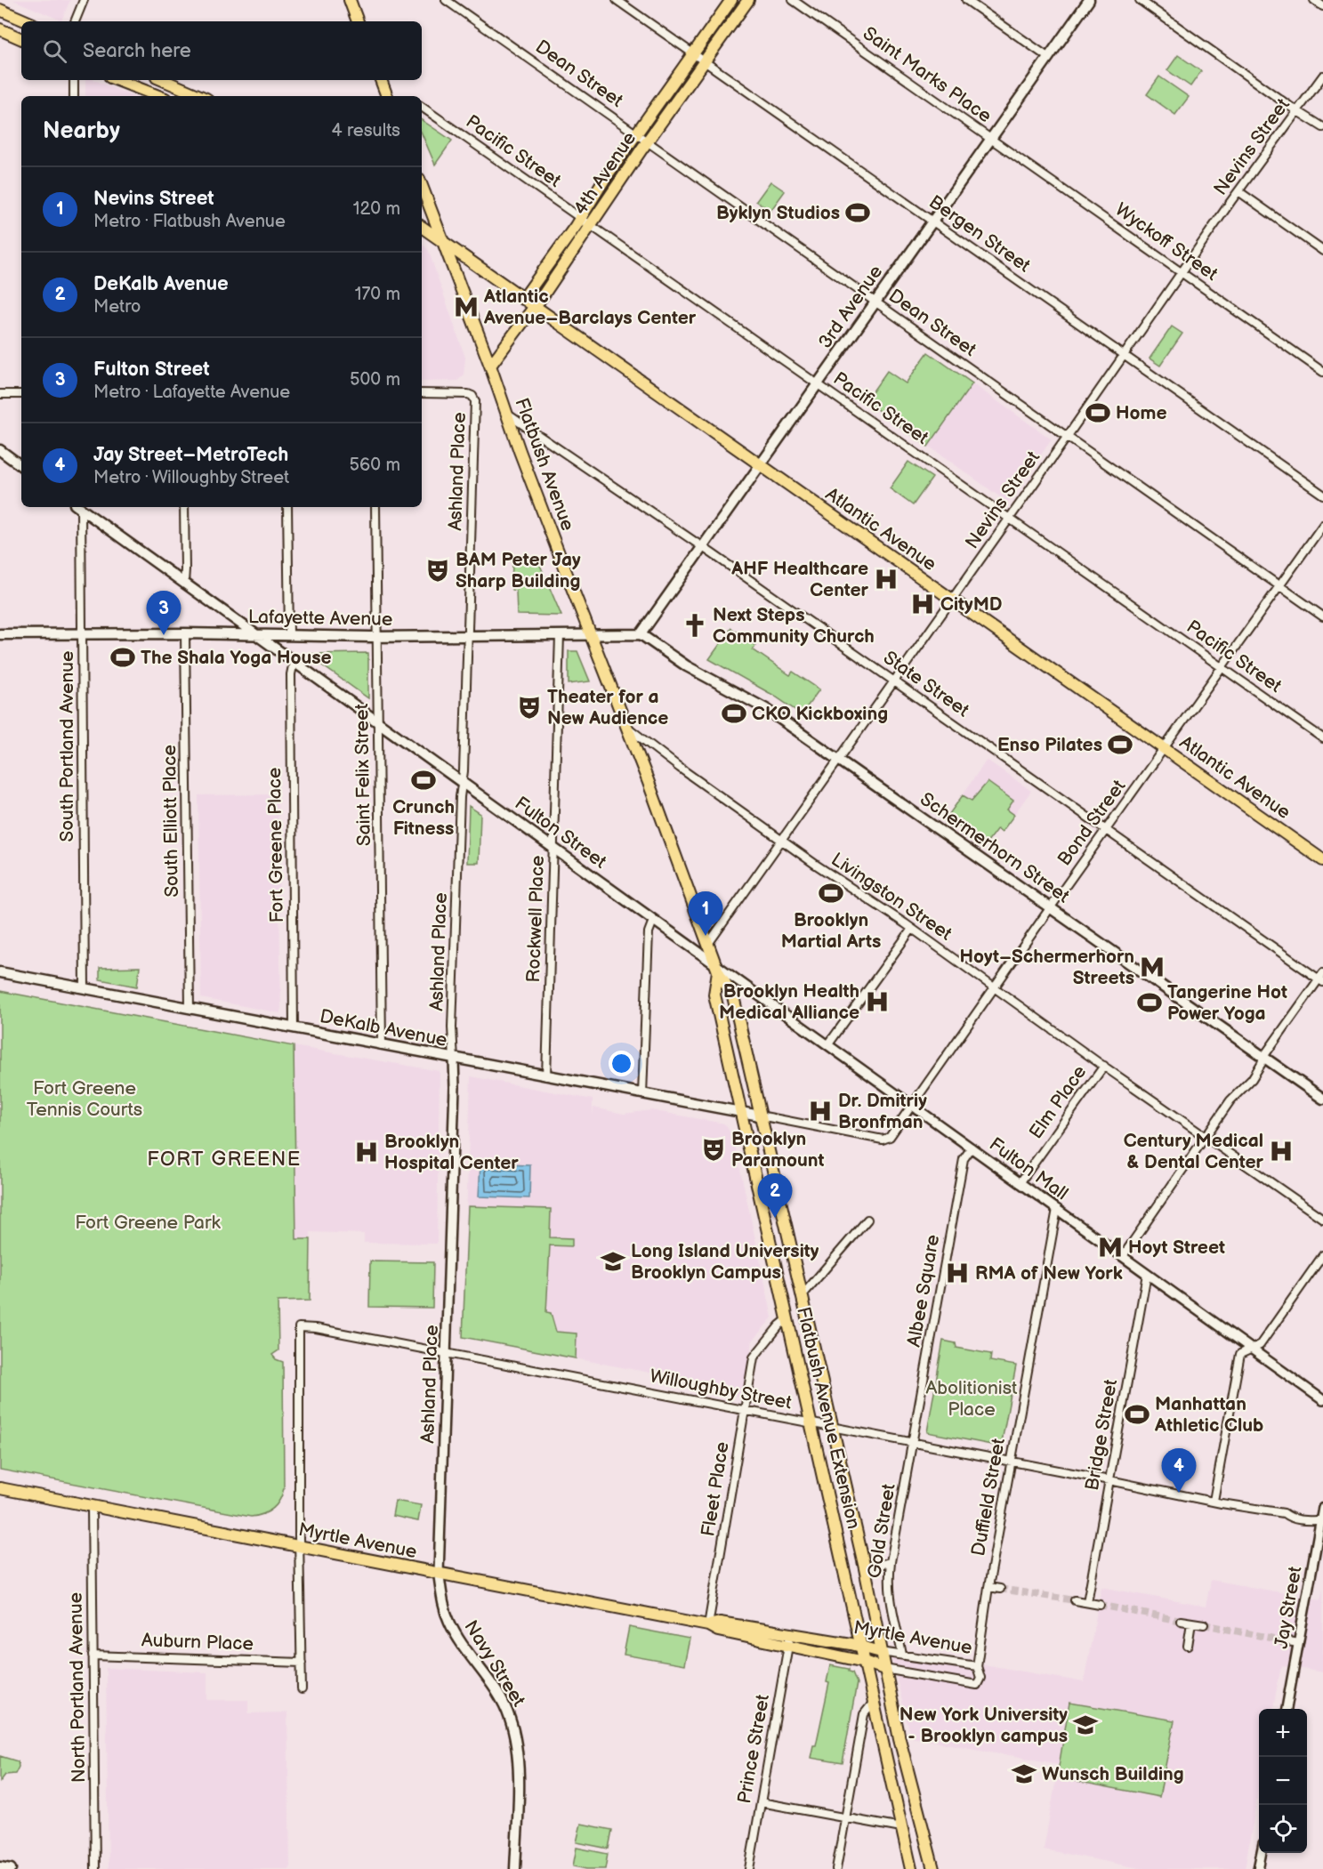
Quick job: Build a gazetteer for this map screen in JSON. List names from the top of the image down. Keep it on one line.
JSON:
{"streets":{"main road":["4th Avenue","3rd Avenue","Flatbush Avenue","Atlantic Avenue","Lafayette Avenue","Fulton Street","Schermerhorn Street","DeKalb Avenue","Flatbush Avenue Extension","Myrtle Avenue","Navy Street"],"street":["Dean Street","Saint Marks Place","Nevins Street","Pacific Street","Bergen Street","Wyckoff Street","Ashland Place","State Street","South Portland Avenue","Saint Felix Street","South Elliott Place","Bond Street","Fort Greene Place","Livingston Street","Rockwell Place","Elm Place","Fulton Mall","Albee Square","Willoughby Street","Bridge Street","Fleet Place","Duffield Street","Gold Street","Jay Street","Auburn Place","North Portland Avenue","Prince Street"]},"crossings":[["Dean Street","Nevins Street"],["Dean Street","4th Avenue"],["Dean Street","3rd Avenue"],["Dean Street","Bond Street"],["Saint Marks Place","Wyckoff Street"],["Saint Marks Place","3rd Avenue"],["Nevins Street","Pacific Street"],["Nevins Street","Bergen Street"],["Nevins Street","Wyckoff Street"],["Nevins Street","Flatbush Avenue"],["Nevins Street","Atlantic Avenue"],["Nevins Street","State Street"],["Nevins Street","Schermerhorn Street"],["Nevins Street","Livingston Street"],["Pacific Street","4th Avenue"],["Pacific Street","3rd Avenue"],["Pacific Street","Bond Street"],["4th Avenue","Bergen Street"],["4th Avenue","Flatbush Avenue"],["4th Avenue","Atlantic Avenue"],["Bergen Street","3rd Avenue"],["Wyckoff Street","3rd Avenue"],["3rd Avenue","Atlantic Avenue"],["3rd Avenue","Lafayette Avenue"],["3rd Avenue","State Street"],["3rd Avenue","Schermerhorn Street"],["Flatbush Avenue","Atlantic Avenue"],["Flatbush Avenue","Lafayette Avenue"],["Flatbush Avenue","State Street"],["Flatbush Avenue","Fulton Street"],["Flatbush Avenue","Livingston Street"],["Flatbush Avenue","Fulton Mall"],["Flatbush Avenue","Flatbush Avenue Extension"],["Ashland Place","Lafayette Avenue"],["Ashland Place","Fulton Street"],["Ashland Place","DeKalb Avenue"],["Ashland Place","Willoughby Street"],["Ashland Place","Myrtle Avenue"],["Ashland Place","Navy Street"],["Atlantic Avenue","Bond Street"],["Lafayette Avenue","South Portland Avenue"],["Lafayette Avenue","Saint Felix Street"],["Lafayette Avenue","South Elliott Place"],["Lafayette Avenue","Fulton Street"],["Lafayette Avenue","Schermerhorn Street"],["Lafayette Avenue","Rockwell Place"],["State Street","Bond Street"],["South Portland Avenue","DeKalb Avenue"],["Saint Felix Street","Fulton Street"],["Saint Felix Street","DeKalb Avenue"],["South Elliott Place","DeKalb Avenue"],["Bond Street","Schermerhorn Street"],["Bond Street","Livingston Street"],["Bond Street","DeKalb Avenue"],["Bond Street","Fulton Mall"],["Fulton Street","Fort Greene Place"],["Fulton Street","Rockwell Place"],["Fulton Street","Fulton Mall"],["Fulton Street","Flatbush Avenue Extension"],["Fort Greene Place","DeKalb Avenue"],["Livingston Street","Elm Place"],["Rockwell Place","DeKalb Avenue"],["DeKalb Avenue","Flatbush Avenue Extension"],["Elm Place","Fulton Mall"],["Fulton Mall","Albee Square"],["Fulton Mall","Flatbush Avenue Extension"],["Fulton Mall","Bridge Street"],["Fulton Mall","Duffield Street"],["Albee Square","Willoughby Street"],["Albee Square","Gold Street"],["Willoughby Street","Flatbush Avenue Extension"],["Willoughby Street","Bridge Street"],["Willoughby Street","Fleet Place"],["Willoughby Street","Duffield Street"],["Willoughby Street","Gold Street"],["Willoughby Street","Myrtle Avenue"],["Willoughby Street","Jay Street"],["Flatbush Avenue Extension","Fleet Place"],["Flatbush Avenue Extension","Myrtle Avenue"],["Fleet Place","Myrtle Avenue"],["Duffield Street","Myrtle Avenue"],["Gold Street","Myrtle Avenue"],["Myrtle Avenue","Navy Street"],["Myrtle Avenue","North Portland Avenue"],["Myrtle Avenue","Prince Street"],["Auburn Place","North Portland Avenue"]],"districts":["FORT GREENE"],"parks":["Fort Greene Tennis Courts","Fort Greene Park","Abolitionist Place"],"places":{"sports":["Byklyn Studios","Home","The Shala Yoga House","CKO Kickboxing","Enso Pilates","Crunch Fitness","Brooklyn Martial Arts","Tangerine Hot Power Yoga","Manhattan Athletic Club"],"metro station":["Atlantic Avenue–Barclays Center","Hoyt–Schermerhorn Streets","Hoyt Street"],"theatre":["BAM Peter Jay Sharp Building","Theater for a New Audience","Brooklyn Paramount"],"hospital":["AHF Healthcare Center","CityMD","Brooklyn Health Medical Alliance","Dr. Dmitriy Bronfman","Century Medical & Dental Center","Brooklyn Hospital Center","RMA of New York"],"church":["Next Steps Community Church"],"school or university":["Long Island University Brooklyn Campus","New York University - Brooklyn campus","Wunsch Building"]},"page":{"search":"Search here","heading":["Nearby","4 results"],"list":[{"mark":"1","name":"Nevins Street","note":"Metro · Flatbush Avenue","value":"120 m"},{"mark":"2","name":"DeKalb Avenue","note":"Metro","value":"170 m"},{"mark":"3","name":"Fulton Street","note":"Metro · Lafayette Avenue","value":"500 m"},{"mark":"4","name":"Jay Street–MetroTech","note":"Metro · Willoughby Street","value":"560 m"}],"pins":["3","1","2","4"],"map_buttons":["+","−"]}}
